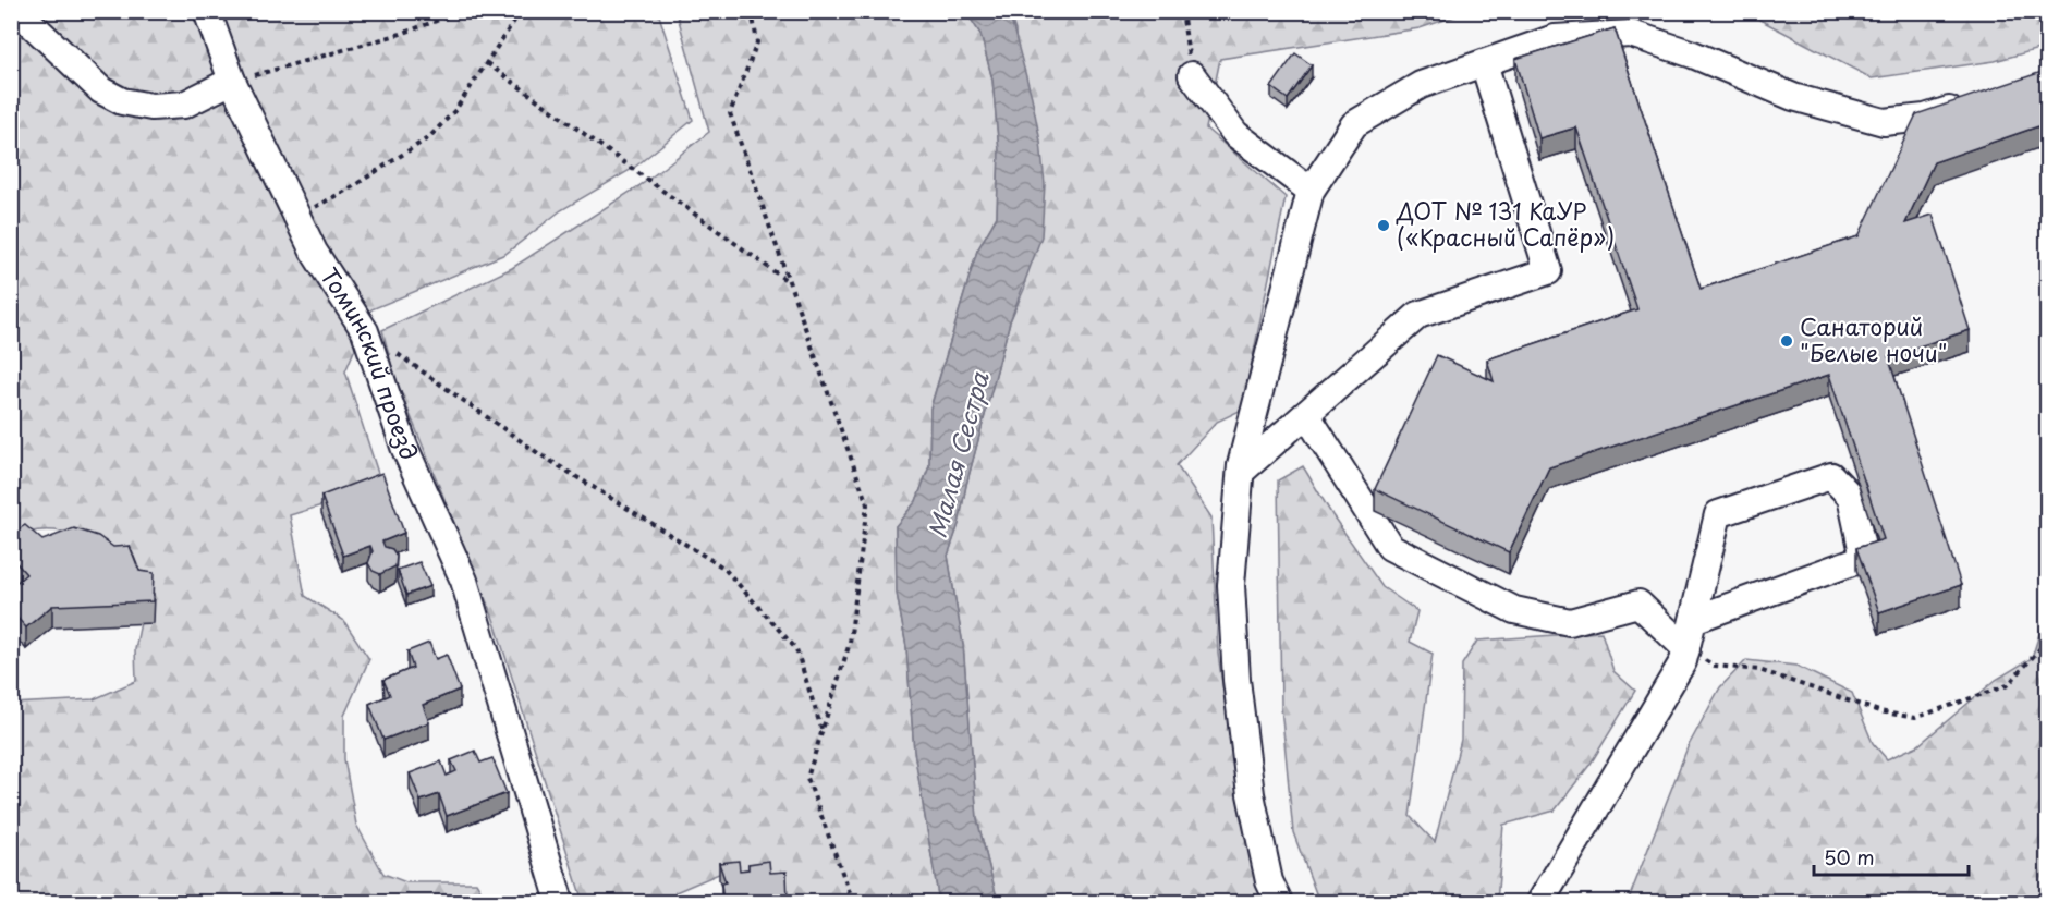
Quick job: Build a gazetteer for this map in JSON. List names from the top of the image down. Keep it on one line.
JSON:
{"streets":{"street":["Томинский проезд"]},"water":["Малая Сестра"],"places":["ДОТ № 131 КаУР («Красный Сапёр»)","Санаторий \"Белые ночи\""],"scale_bar":"50 m"}
